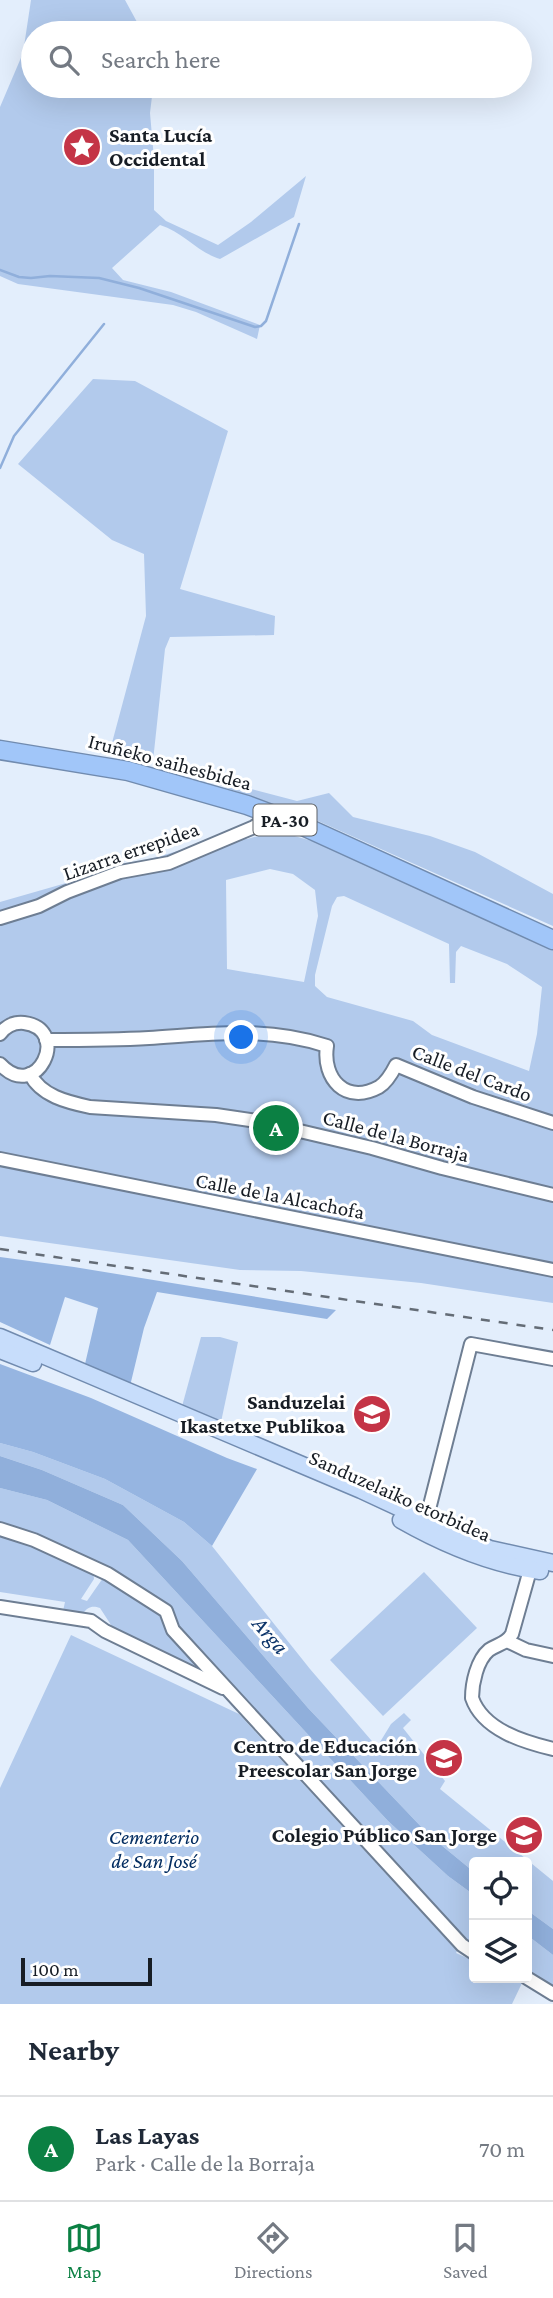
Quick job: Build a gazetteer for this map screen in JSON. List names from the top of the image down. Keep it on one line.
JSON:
{"streets":{"highway":["Iruñeko saihesbidea","PA-30"],"main road":["Sanduzelaiko etorbidea"],"street":["Lizarra errepidea","Calle del Cardo","Calle de la Borraja","Calle de la Alcachofa"]},"crossings":[["Iruñeko saihesbidea","Lizarra errepidea"]],"water":["Arga"],"parks":["Cementerio de San José"],"places":{"place":["Santa Lucía Occidental"],"school or university":["Sanduzelai Ikastetxe Publikoa","Centro de Educación Preescolar San Jorge","Colegio Público San Jorge"]},"scale_bar":"100 m","page":{"search":"Search here","pins":"A","scale":"100 m","heading":"Nearby","list":[{"mark":"A","name":"Las Layas","note":"Park · Calle de la Borraja","value":"70 m"}],"nav":["Map","Directions","Saved"]}}
